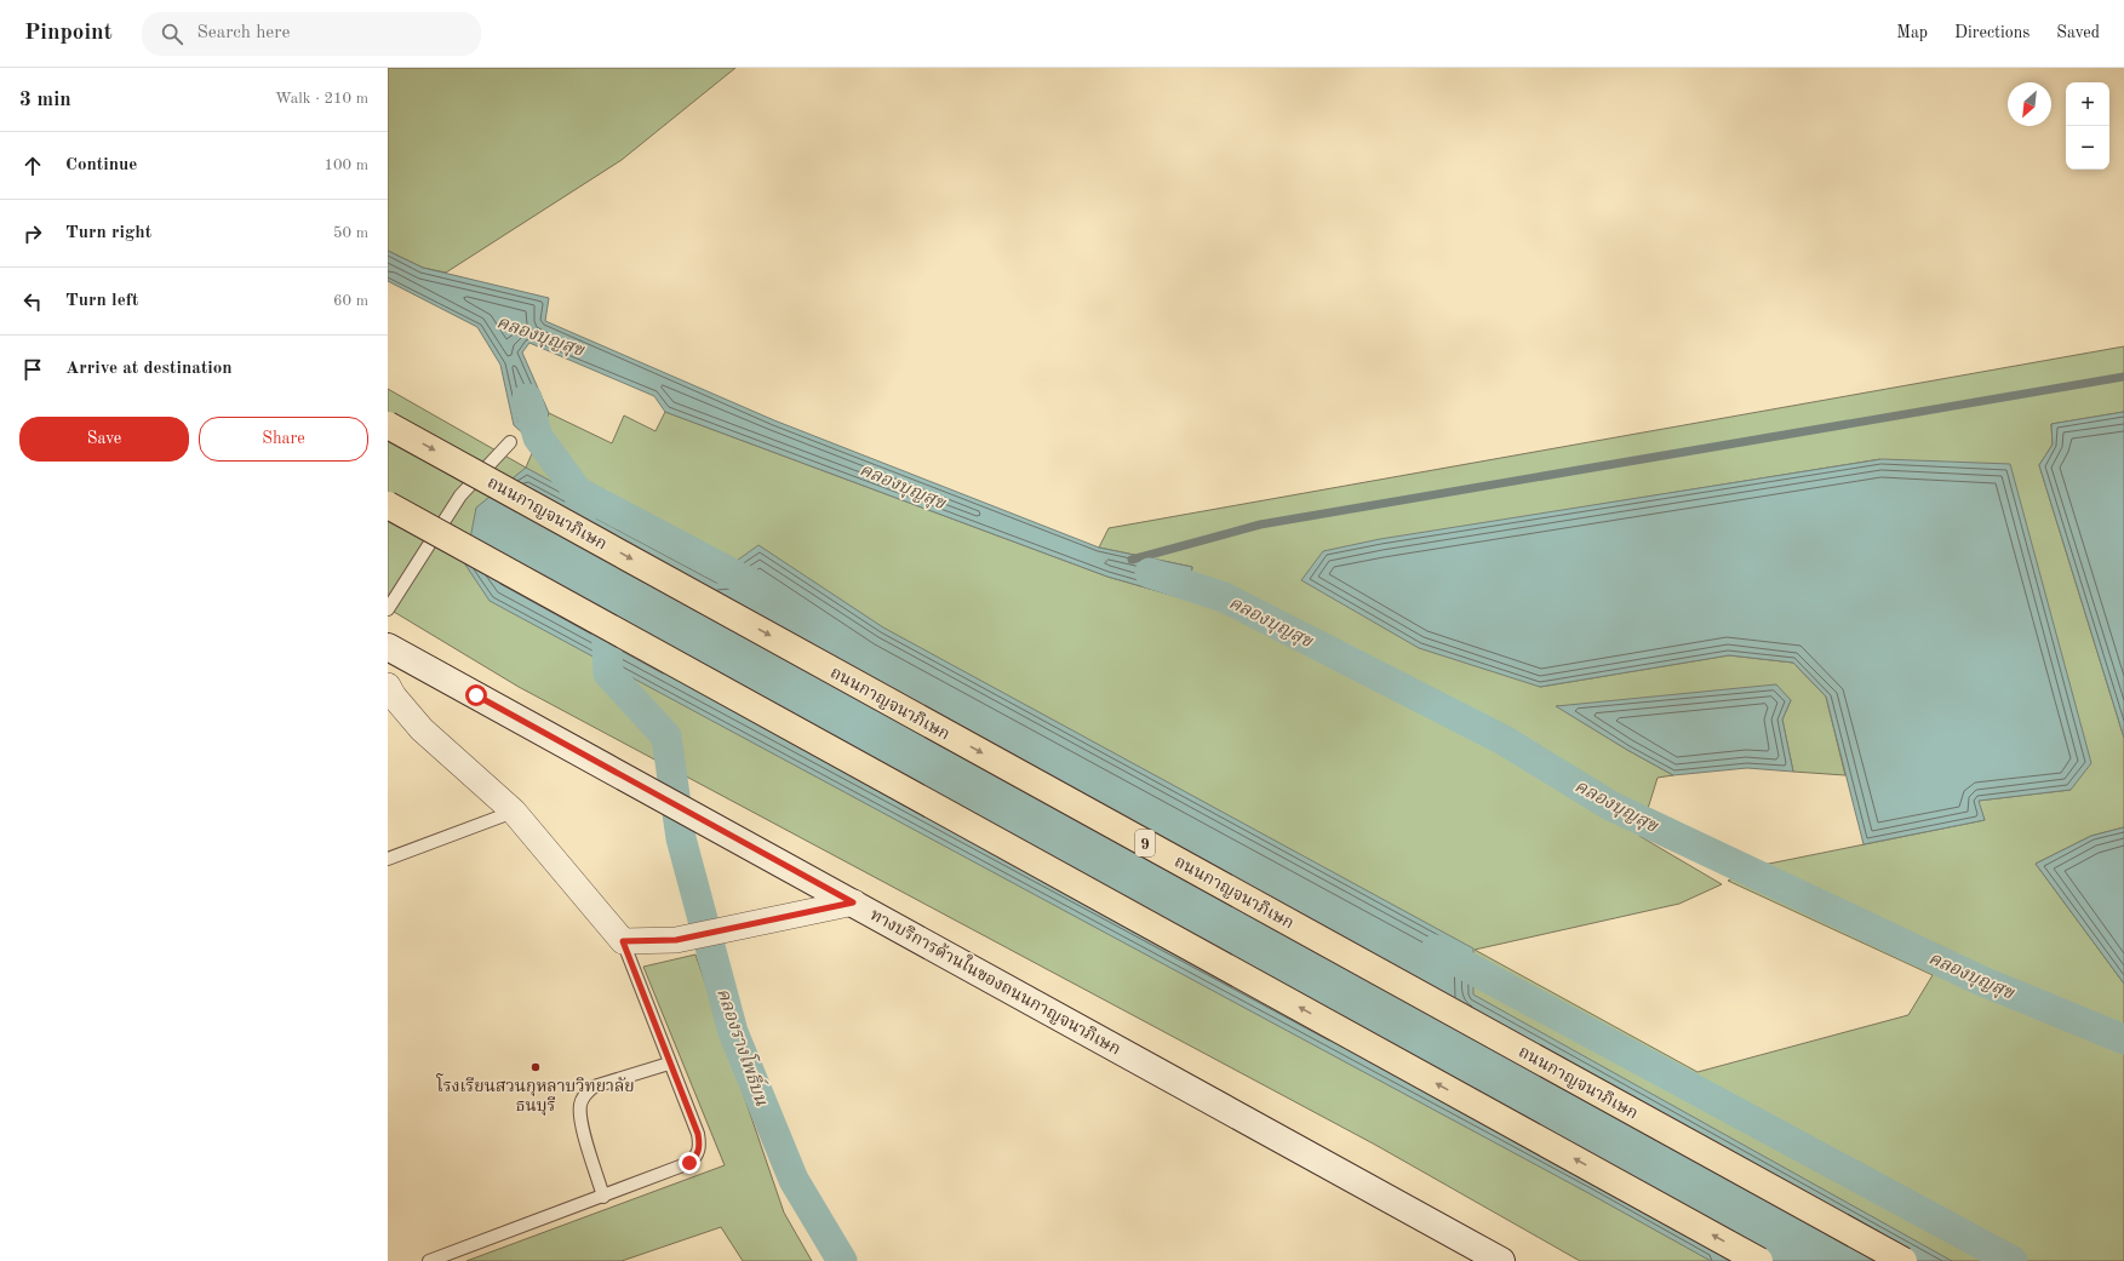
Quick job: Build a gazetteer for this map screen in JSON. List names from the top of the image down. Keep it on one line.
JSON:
{"streets":{"highway":["ถนนกาญจนาภิเษก","9"],"main road":["ทางบริการด้านในของถนนกาญจนาภิเษก"]},"water":["คลองบุญสุข","คลองรางโพธิ์บน"],"places":["โรงเรียนสวนกุหลาบวิทยาลัย ธนบุรี"],"north":"bottom left","page":{"header":"Pinpoint","search":"Search here","nav":["Map","Directions","Saved"],"heading":["3 min","Walk · 210 m"],"map_buttons":["+","−"],"list":[["Continue","100 m"],["Turn right","50 m"],["Turn left","60 m"],"Arrive at destination"],"buttons":["Save","Share"]}}
